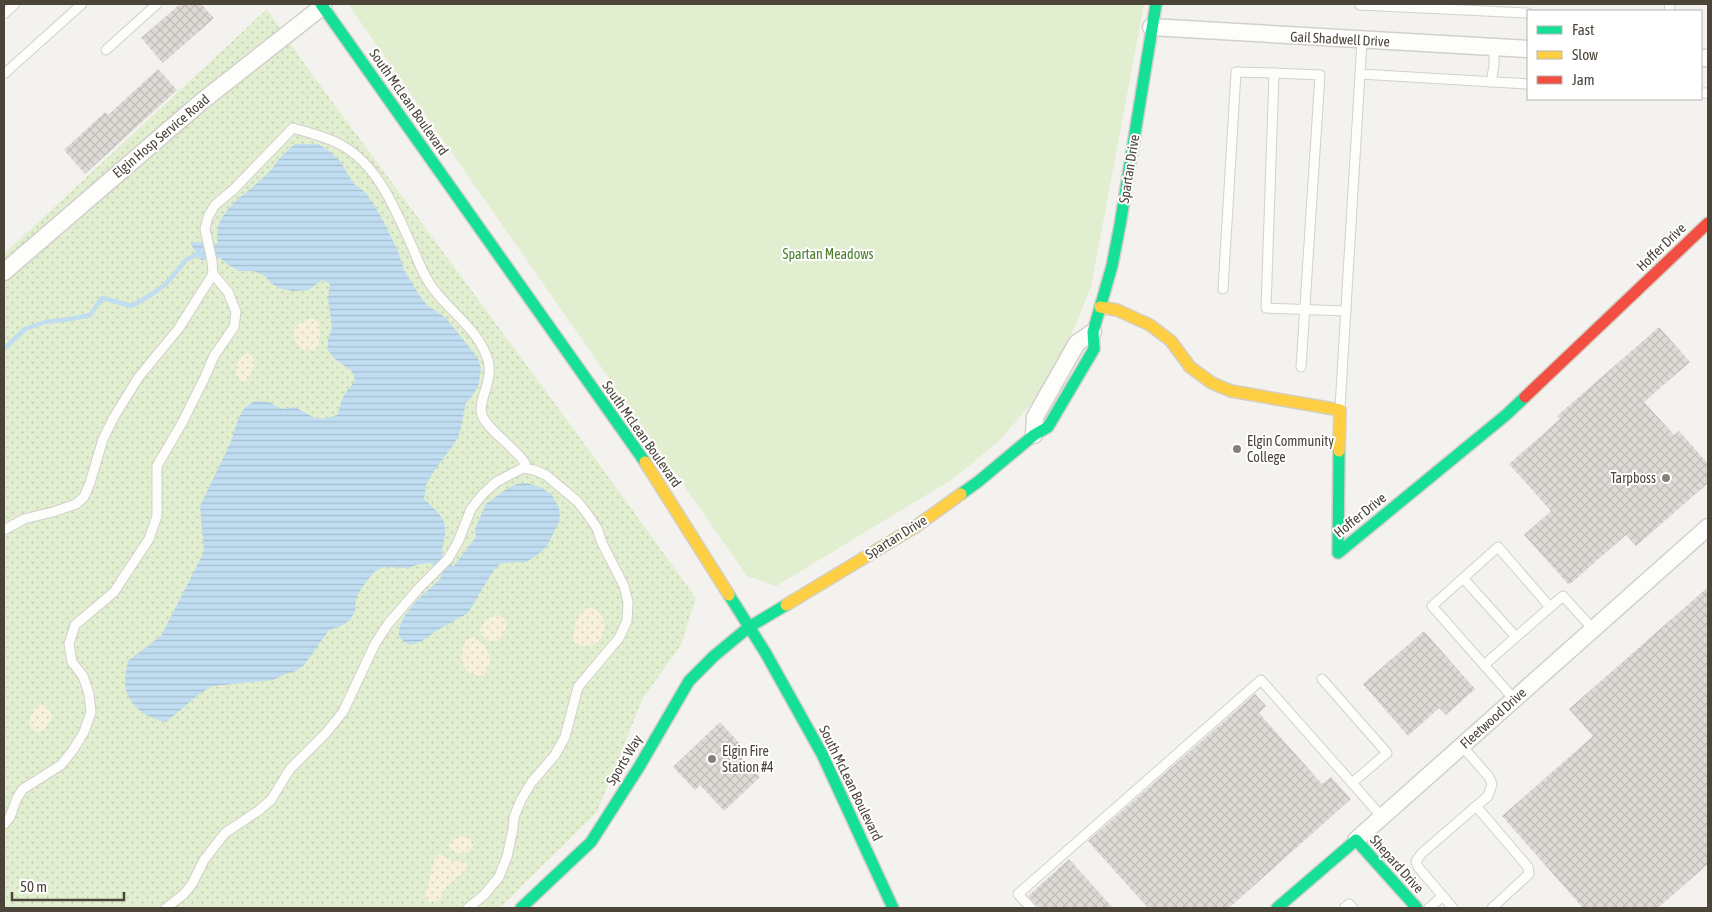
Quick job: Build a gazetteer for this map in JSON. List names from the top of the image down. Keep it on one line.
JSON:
{"streets":{"street":["Gail Shadwell Drive","South McLean Boulevard","Elgin Hosp Service Road","Spartan Drive","Hoffer Drive","Fleetwood Drive","Sports Way","Shepard Drive"]},"crossings":[["Gail Shadwell Drive","Spartan Drive"],["South McLean Boulevard","Elgin Hosp Service Road"],["South McLean Boulevard","Spartan Drive"],["South McLean Boulevard","Sports Way"],["Spartan Drive","Sports Way"],["Fleetwood Drive","Shepard Drive"]],"parks":["Spartan Meadows"],"places":["Elgin Community College","Tarpboss","Elgin Fire Station #4"],"legend":["Fast","Slow","Jam"],"scale_bar":"50 m"}
